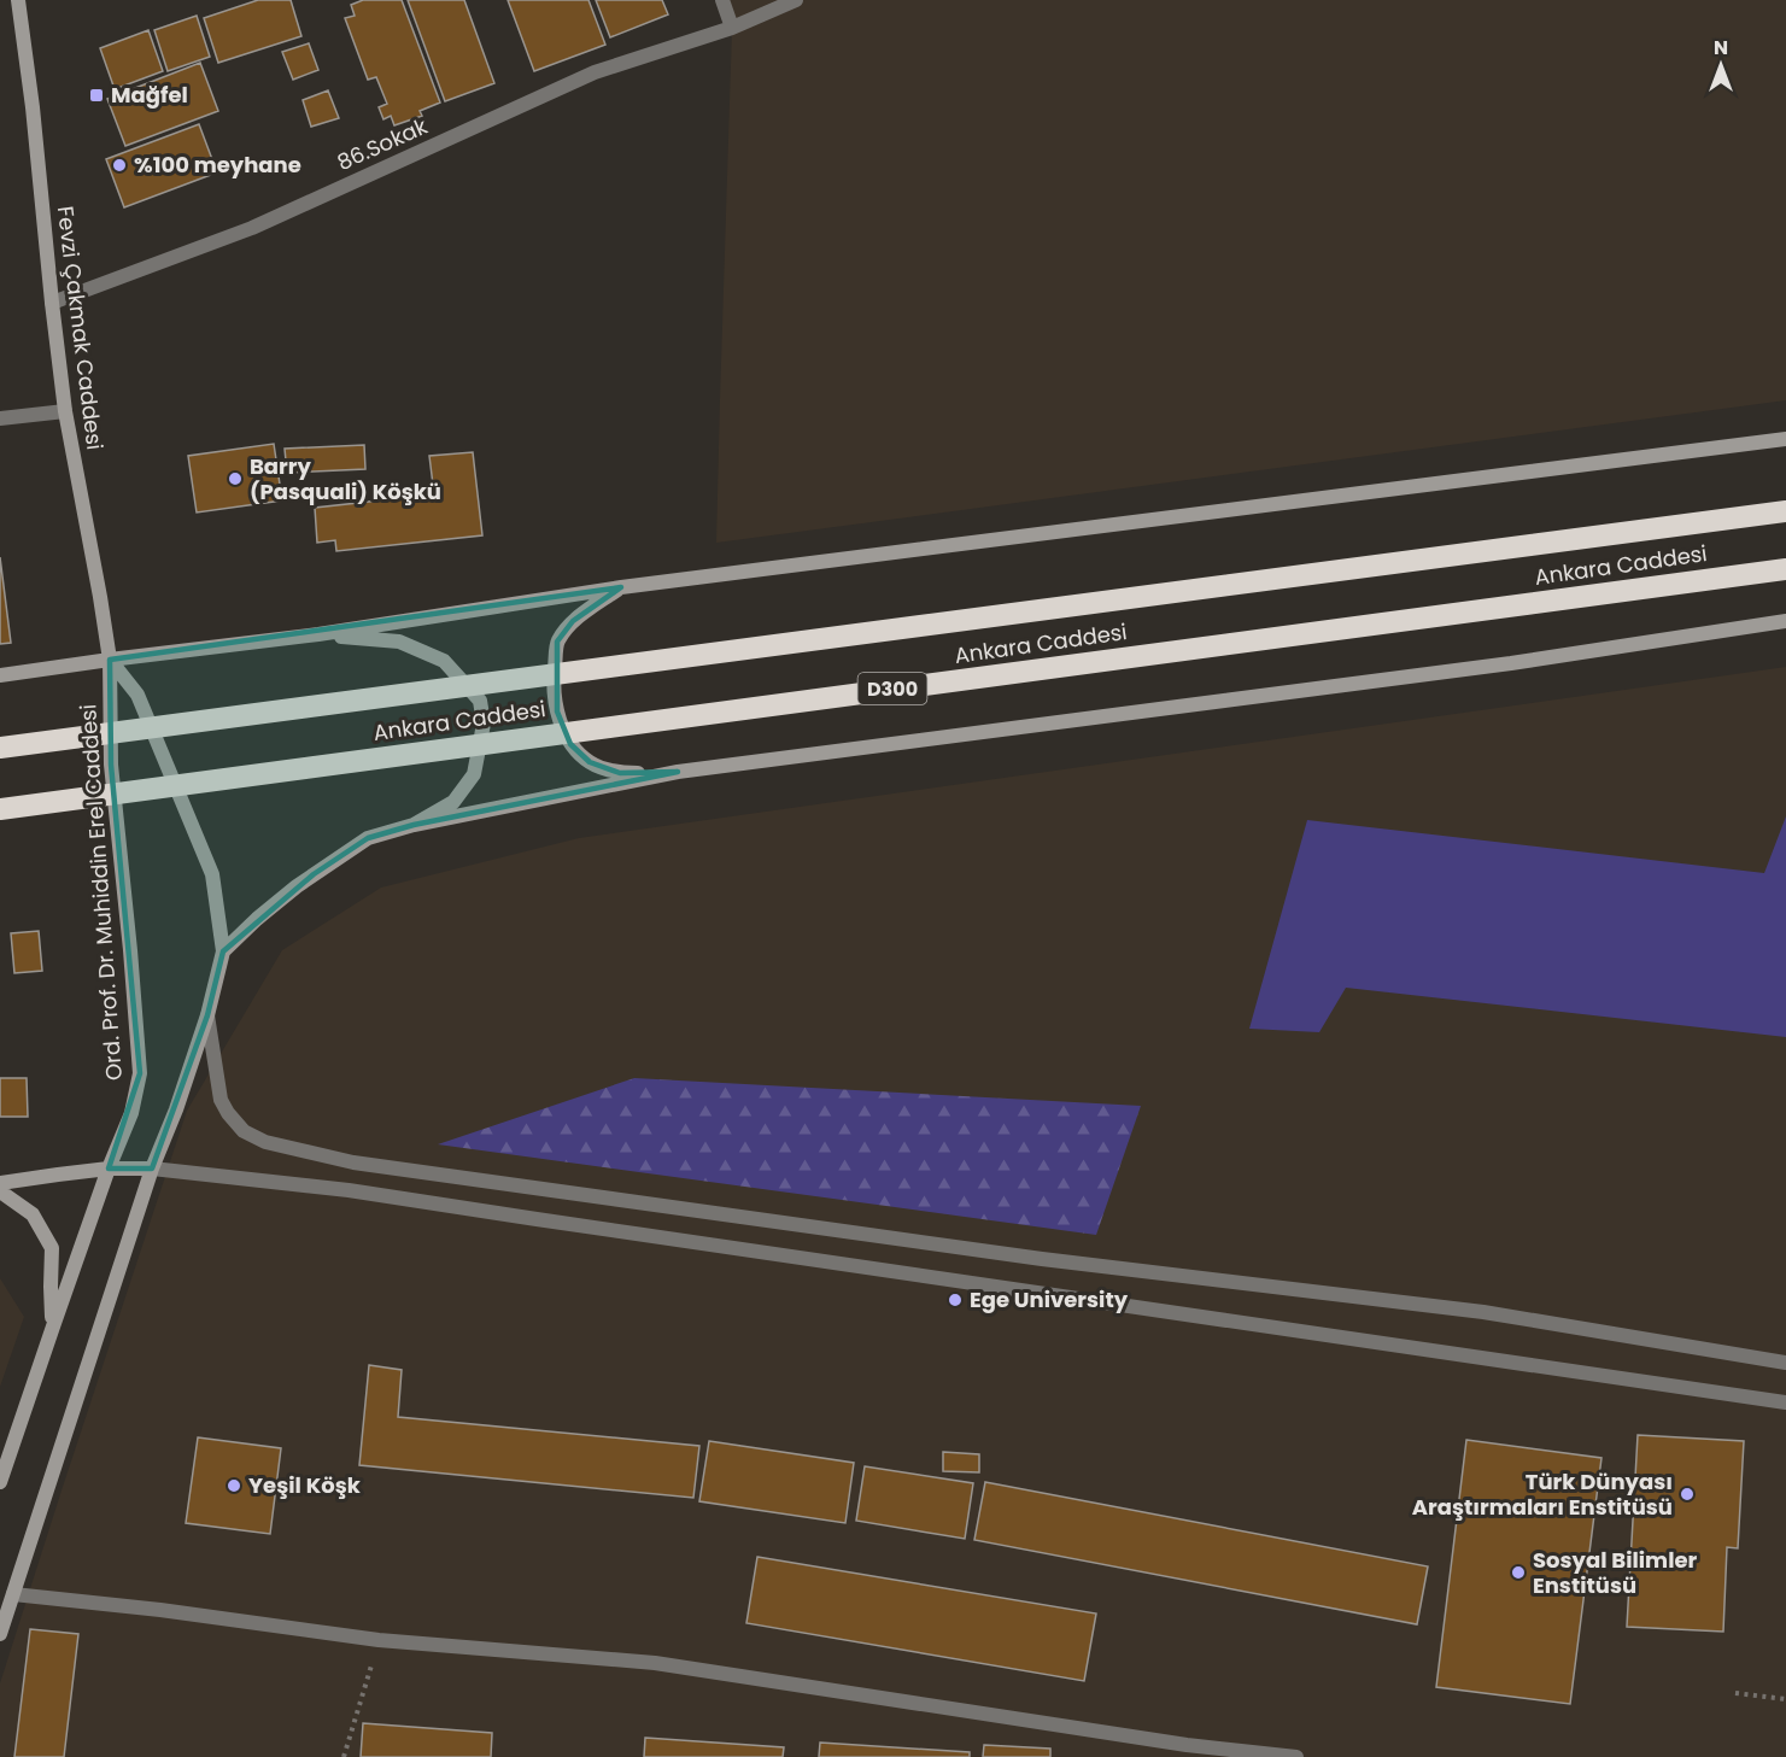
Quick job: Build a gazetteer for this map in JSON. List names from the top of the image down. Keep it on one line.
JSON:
{"streets":{"highway":["Ankara Caddesi","D300"],"main road":["Fevzi Çakmak Caddesi","Ord. Prof. Dr. Muhiddin Erel Caddesi"],"street":["86.Sokak"]},"crossings":[["86.Sokak","Fevzi Çakmak Caddesi"],["Fevzi Çakmak Caddesi","Ord. Prof. Dr. Muhiddin Erel Caddesi"]],"places":{"transit":["Mağfel"],"other":["%100 meyhane","Barry (Pasquali) Köşkü","Ege University","Yeşil Köşk","Türk Dünyası Araştırmaları Enstitüsü","Sosyal Bilimler Enstitüsü"]},"north":"top"}
